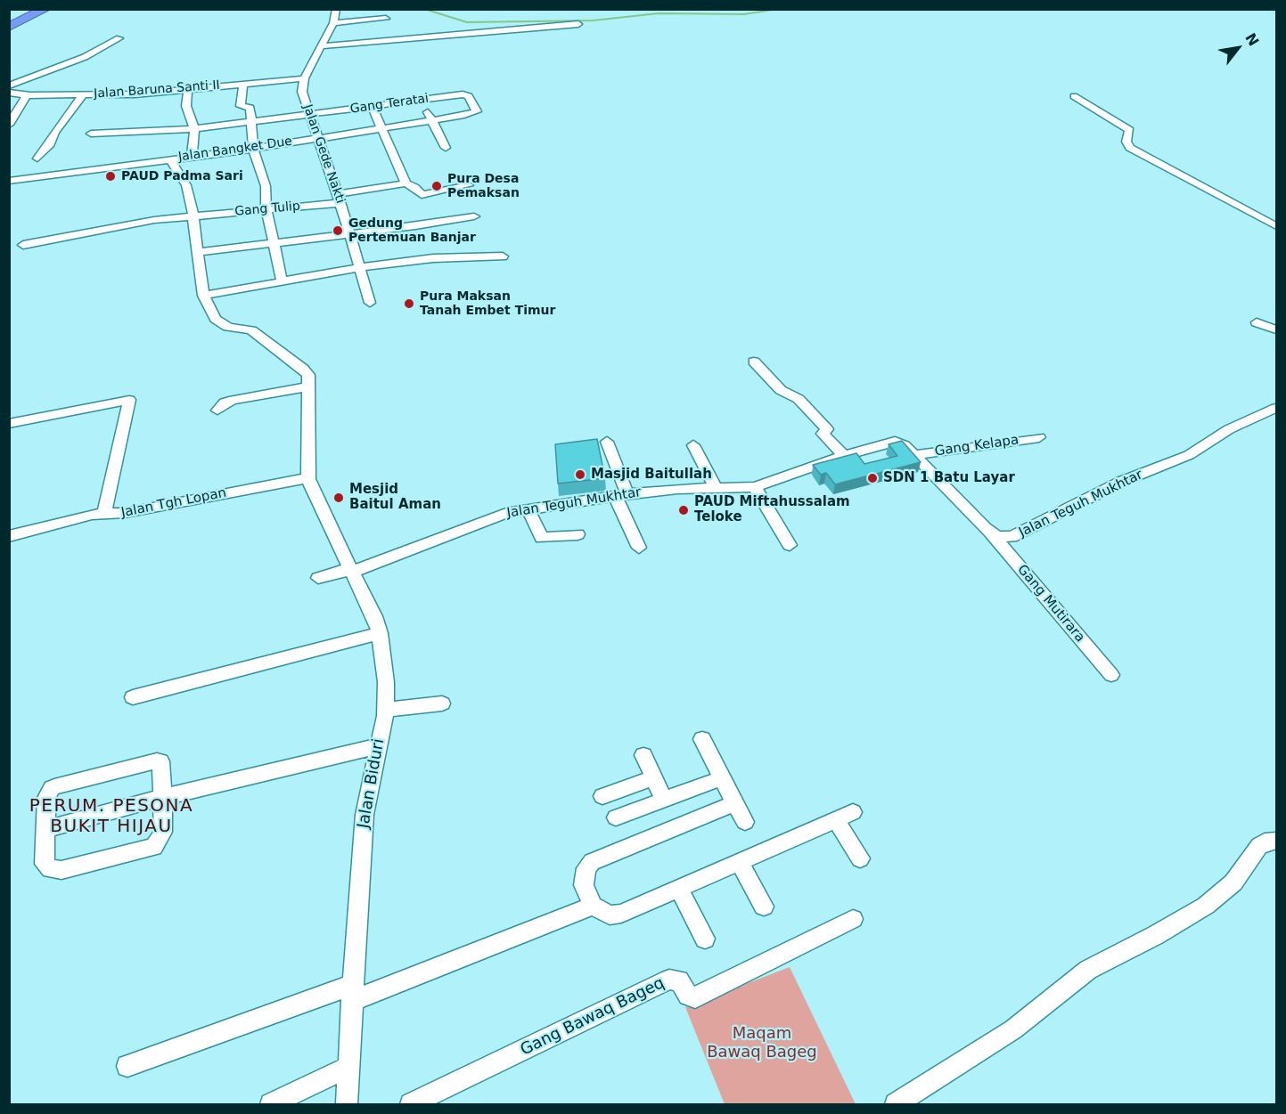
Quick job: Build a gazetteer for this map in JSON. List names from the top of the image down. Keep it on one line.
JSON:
{"streets":{"street":["Jalan Baruna Santi II","Gang Teratai","Jalan Bangket Due","Jalan Gede Nakti","Gang Tulip","Gang Kelapa","Jalan Tgh Lopan","Jalan Teguh Mukhtar","Gang Mutirara","Jalan Biduri","Gang Bawaq Bageq"]},"crossings":[["Jalan Baruna Santi II","Jalan Gede Nakti"],["Gang Teratai","Jalan Bangket Due"],["Gang Teratai","Jalan Gede Nakti"],["Jalan Bangket Due","Jalan Gede Nakti"],["Jalan Gede Nakti","Gang Tulip"],["Gang Kelapa","Jalan Teguh Mukhtar"],["Jalan Tgh Lopan","Jalan Biduri"],["Jalan Teguh Mukhtar","Gang Mutirara"],["Jalan Teguh Mukhtar","Jalan Biduri"]],"districts":["PERUM. PESONA BUKIT HIJAU"],"parks":["Maqam Bawaq Bageg"],"places":["PAUD Padma Sari","Pura Desa Pemaksan","Gedung Pertemuan Banjar","Pura Maksan Tanah Embet Timur","Masjid Baitullah","SDN 1 Batu Layar","Mesjid Baitul Aman","PAUD Miftahussalam Teloke"],"north":"top right"}
